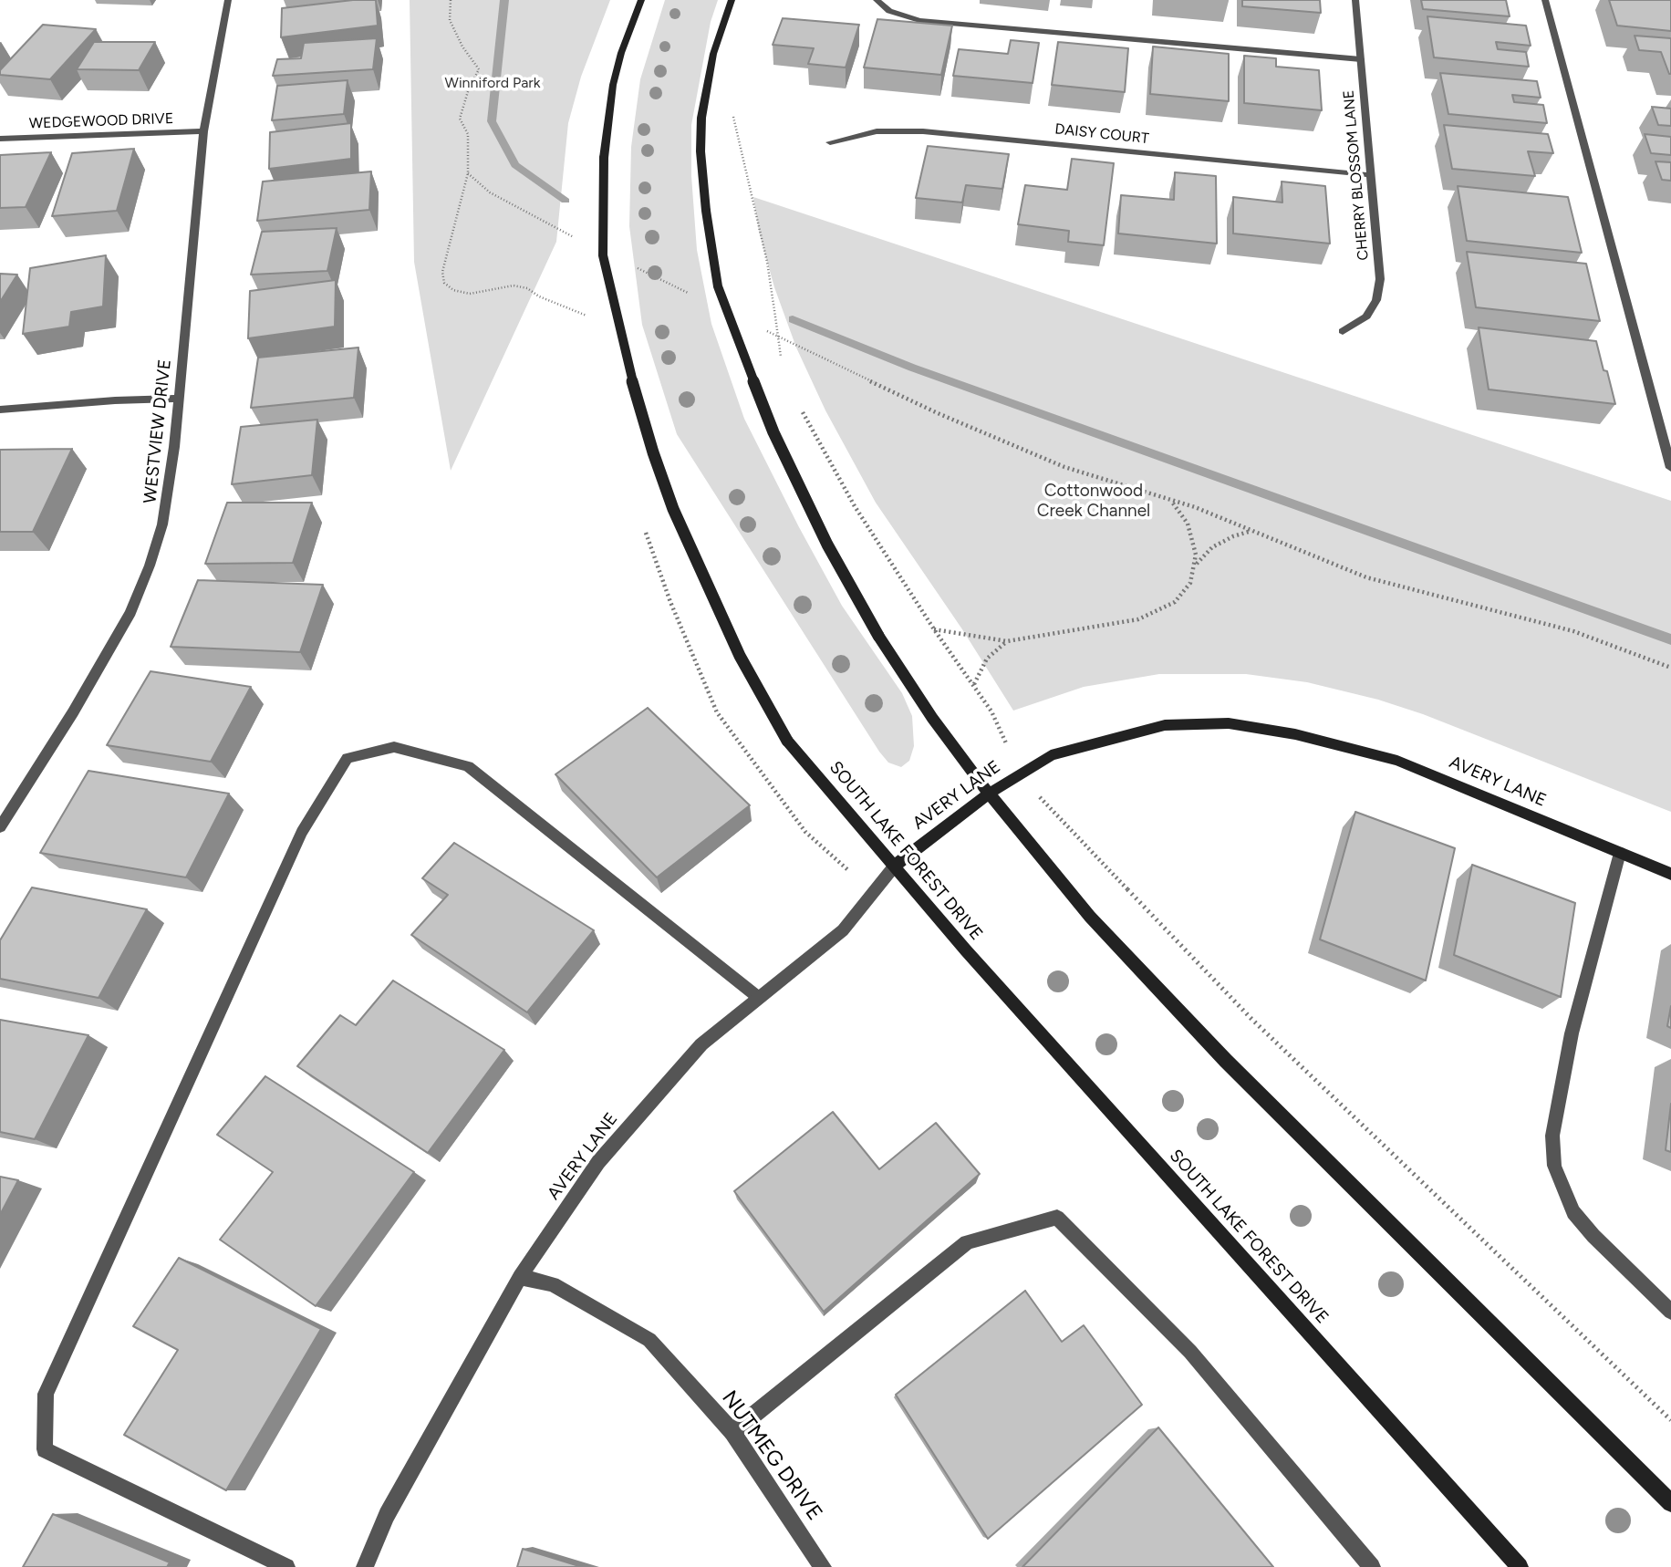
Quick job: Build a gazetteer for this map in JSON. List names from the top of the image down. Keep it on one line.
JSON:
{"streets":{"main road":["AVERY LANE","SOUTH LAKE FOREST DRIVE"],"street":["WEDGEWOOD DRIVE","DAISY COURT","CHERRY BLOSSOM LANE","WESTVIEW DRIVE","NUTMEG DRIVE"]},"crossings":[["WEDGEWOOD DRIVE","WESTVIEW DRIVE"],["DAISY COURT","CHERRY BLOSSOM LANE"],["AVERY LANE","SOUTH LAKE FOREST DRIVE"],["AVERY LANE","NUTMEG DRIVE"]],"parks":["Winniford Park","Cottonwood Creek Channel"]}
